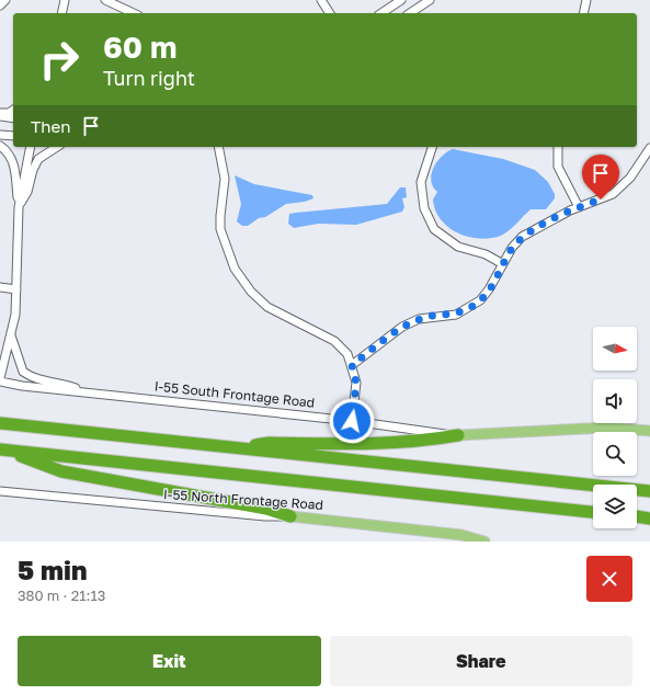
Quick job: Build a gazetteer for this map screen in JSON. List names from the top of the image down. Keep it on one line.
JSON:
{"streets":{"main road":["I-55 South Frontage Road","I-55 North Frontage Road"]},"north":"right","page":{"turn":["60 m","Turn right"],"then":"Then","heading":["5 min","380 m · 21:13"],"buttons":["Exit","Share"]}}
